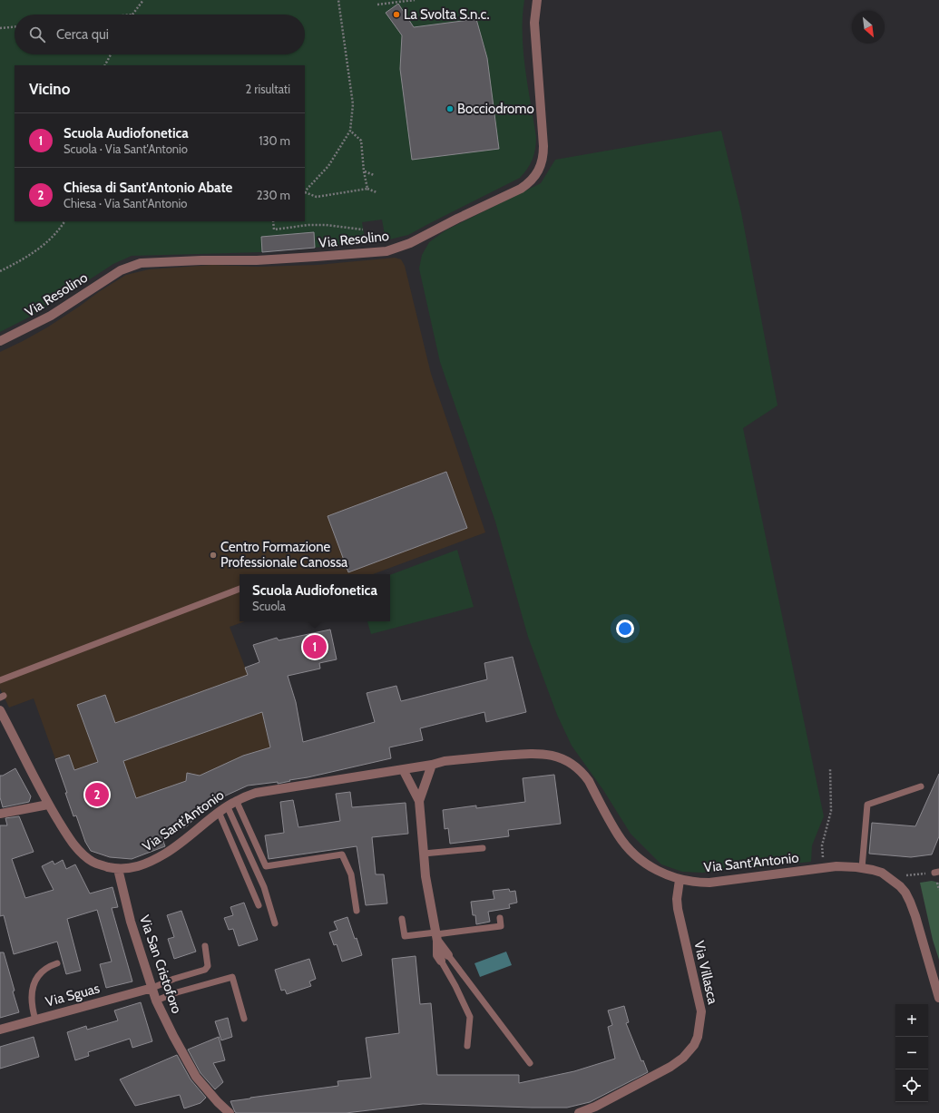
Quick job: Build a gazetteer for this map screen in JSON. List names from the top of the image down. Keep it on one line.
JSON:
{"streets":{"street":["Via Resolino","Via Sant'Antonio","Via San Cristoforo","Via Villasca","Via Sguas"]},"crossings":[["Via Sant'Antonio","Via San Cristoforo"],["Via Sant'Antonio","Via Villasca"],["Via San Cristoforo","Via Sguas"]],"places":["La Svolta S.n.c.","Bocciodromo","Centro Formazione Professionale Canossa"],"north":"bottom right","page":{"search":"Cerca qui","heading":["Vicino","2 risultati"],"list":[{"mark":"1","name":"Scuola Audiofonetica","note":"Scuola · Via Sant'Antonio","value":"130 m"},{"mark":"2","name":"Chiesa di Sant'Antonio Abate","note":"Chiesa · Via Sant'Antonio","value":"230 m"}],"popup":["Scuola Audiofonetica","Scuola"],"pins":["1","2"],"map_buttons":["+","−"]}}
